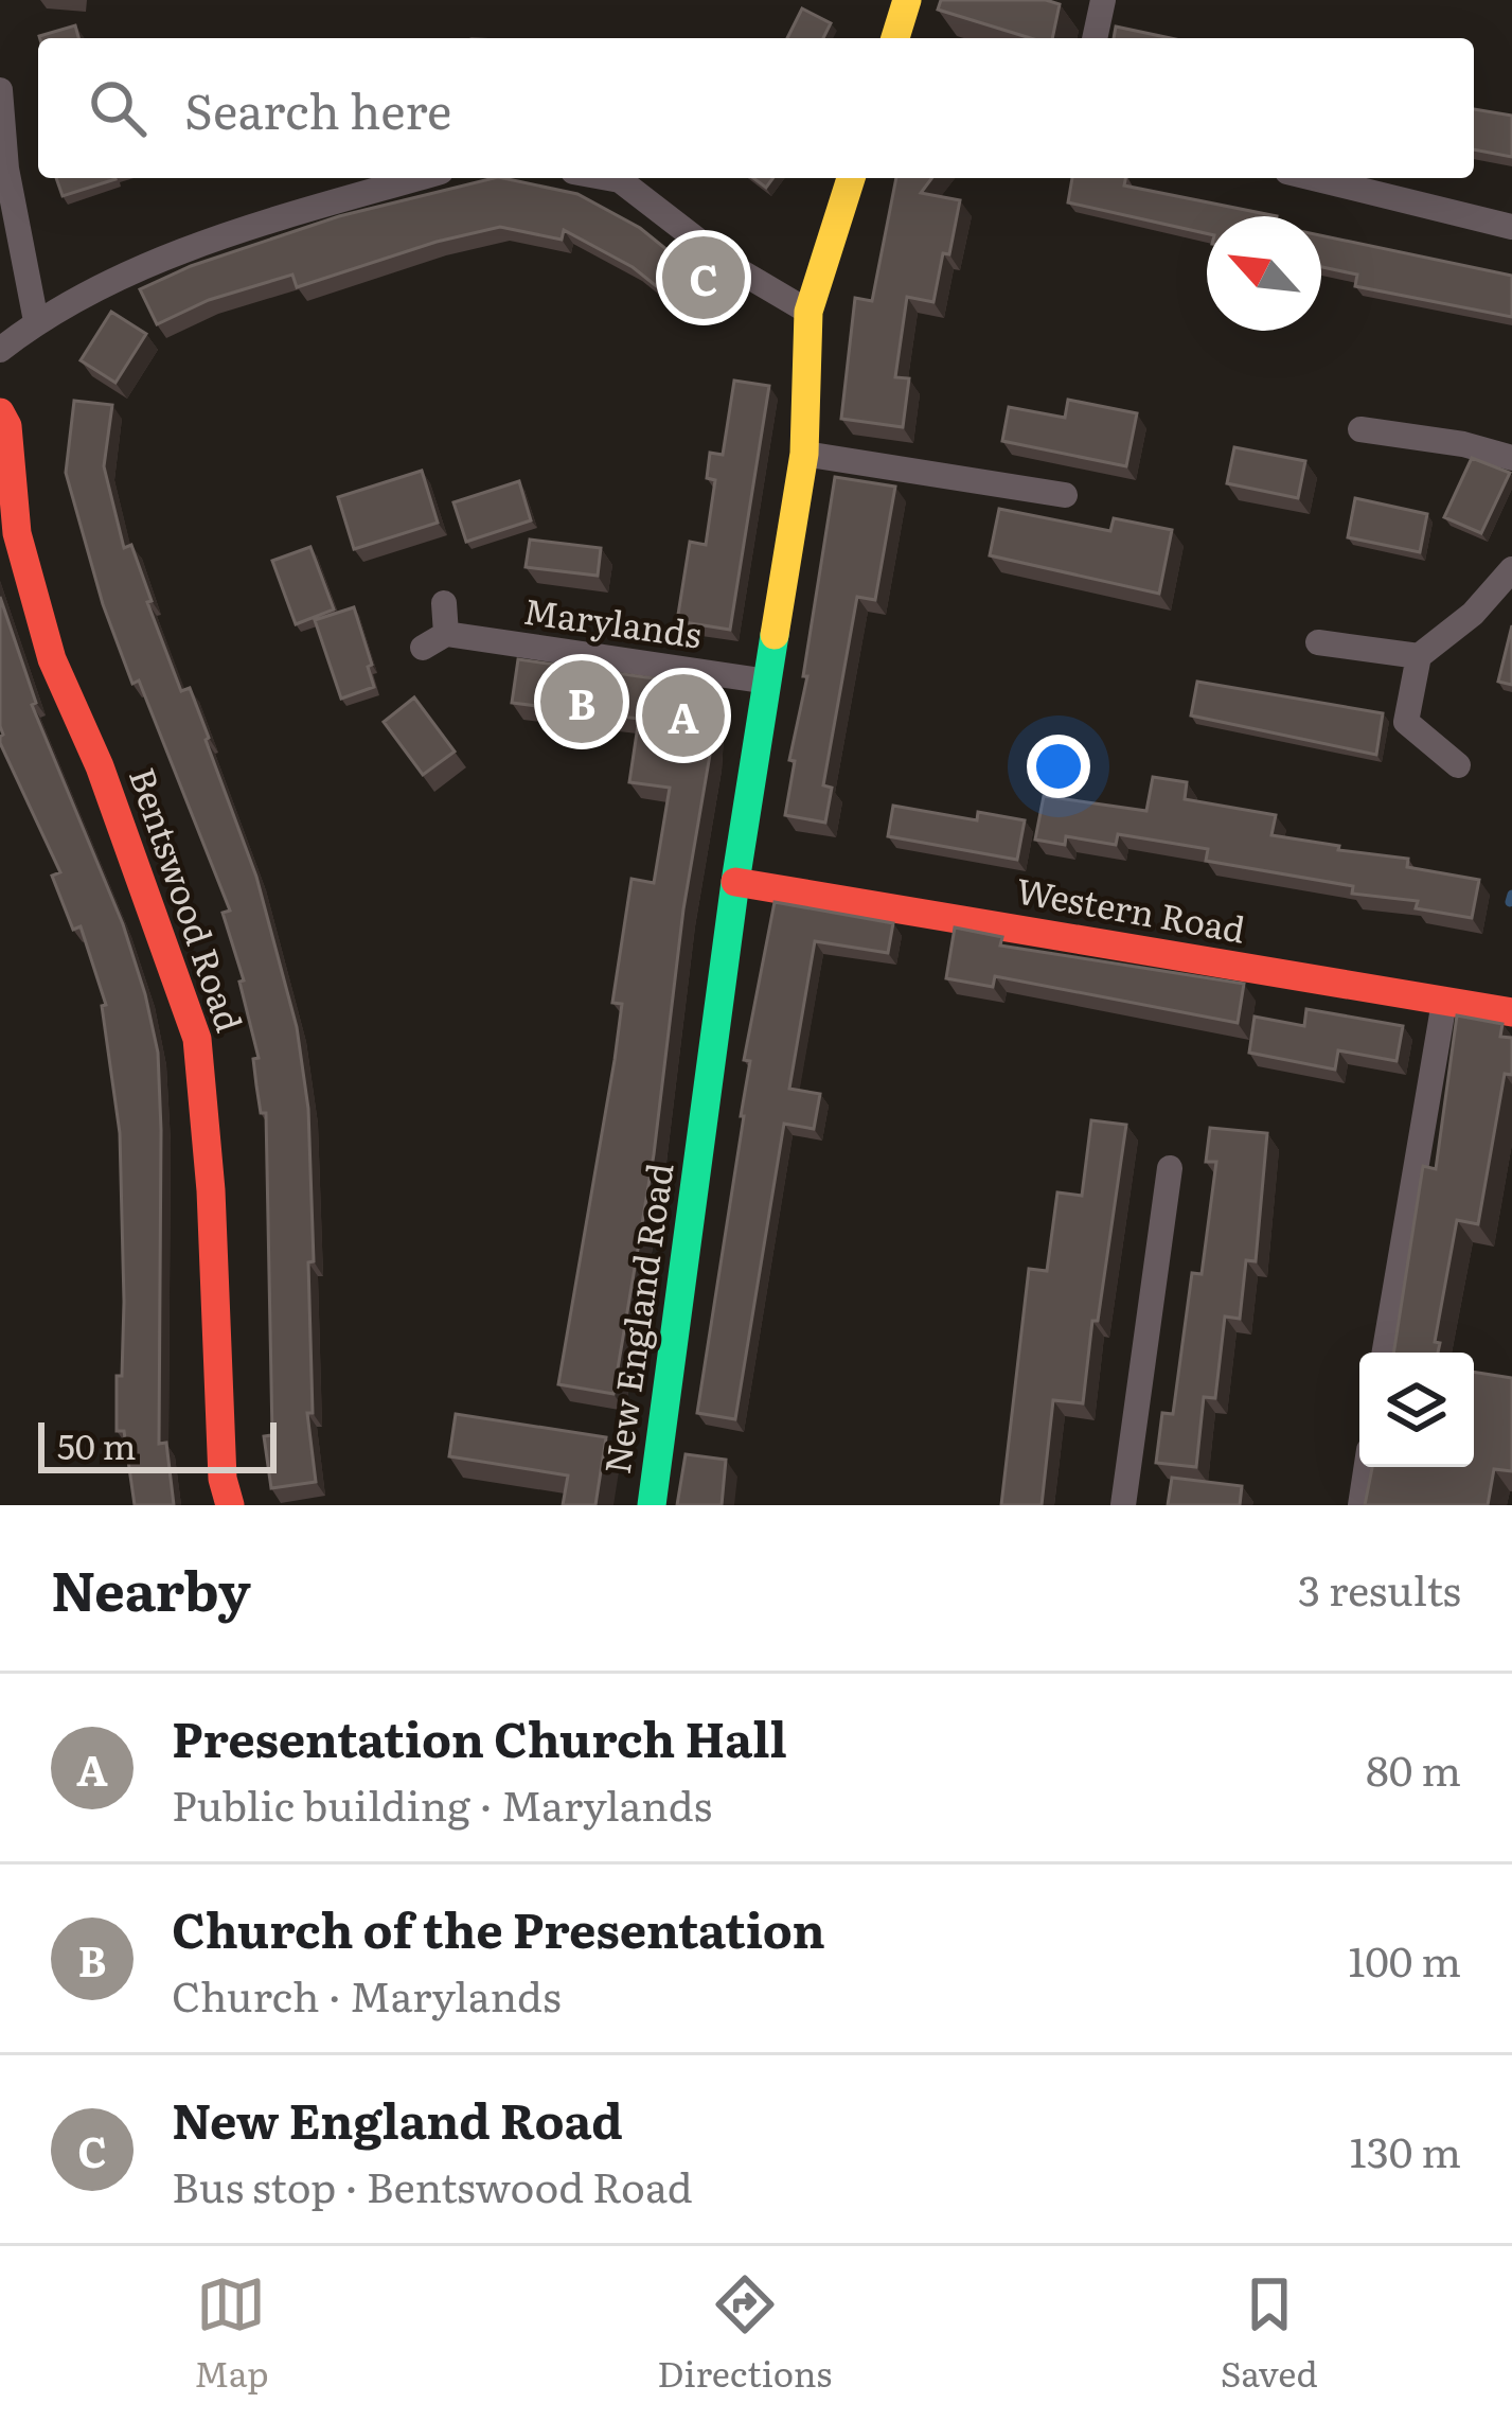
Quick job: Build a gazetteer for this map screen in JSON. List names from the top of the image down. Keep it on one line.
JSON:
{"streets":{"street":["Marylands","Bentswood Road","Western Road","New England Road"]},"crossings":[["Marylands","New England Road"],["Western Road","New England Road"]],"scale_bar":"50 m","north":"top left","page":{"search":"Search here","pins":["C","B","A"],"scale":"50 m","heading":["Nearby","3 results"],"list":[{"mark":"A","name":"Presentation Church Hall","note":"Public building · Marylands","value":"80 m"},{"mark":"B","name":"Church of the Presentation","note":"Church · Marylands","value":"100 m"},{"mark":"C","name":"New England Road","note":"Bus stop · Bentswood Road","value":"130 m"}],"nav":["Map","Directions","Saved"]}}
